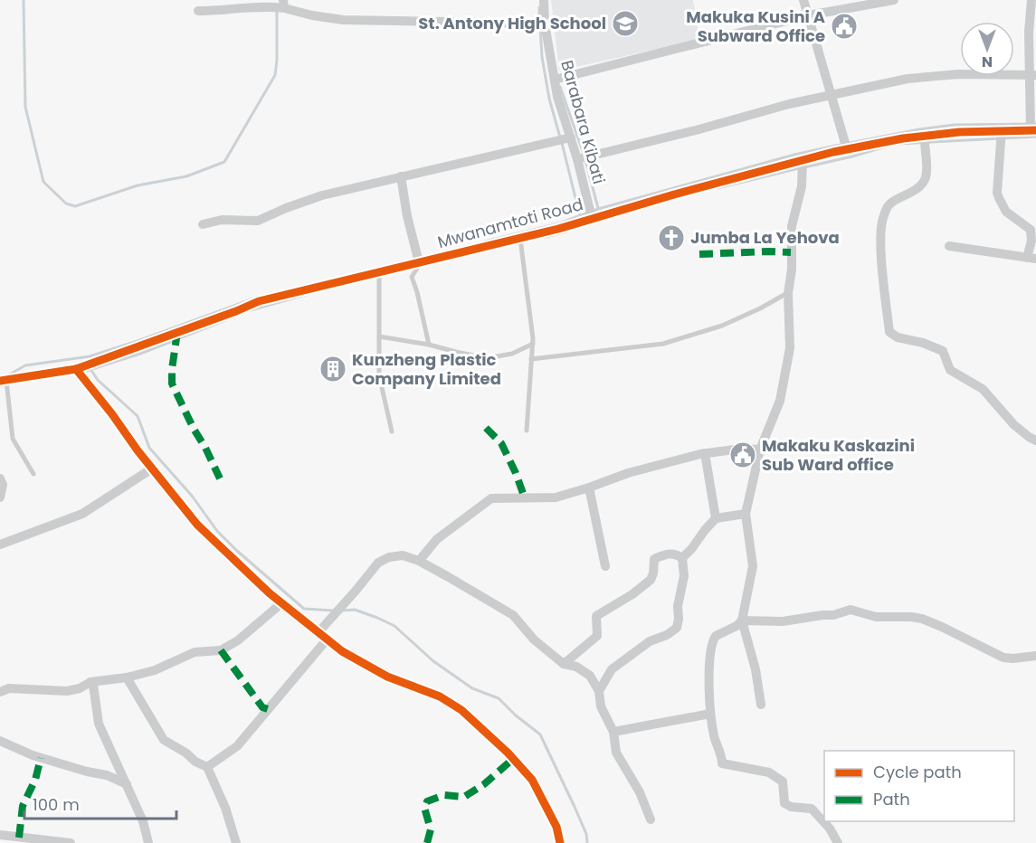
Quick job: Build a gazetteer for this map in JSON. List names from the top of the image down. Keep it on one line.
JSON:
{"streets":{"street":["Barabara Kibati","Mwanamtoti Road"]},"crossings":[["Barabara Kibati","Mwanamtoti Road"]],"places":{"school or university":["St. Antony High School"],"public building":["Makuka Kusini A Subward Office","Makaku Kaskazini Sub Ward office"],"church":["Jumba La Yehova"],"building":["Kunzheng Plastic Company Limited"]},"legend":["Cycle path","Path"],"scale_bar":"100 m","north":"bottom"}
